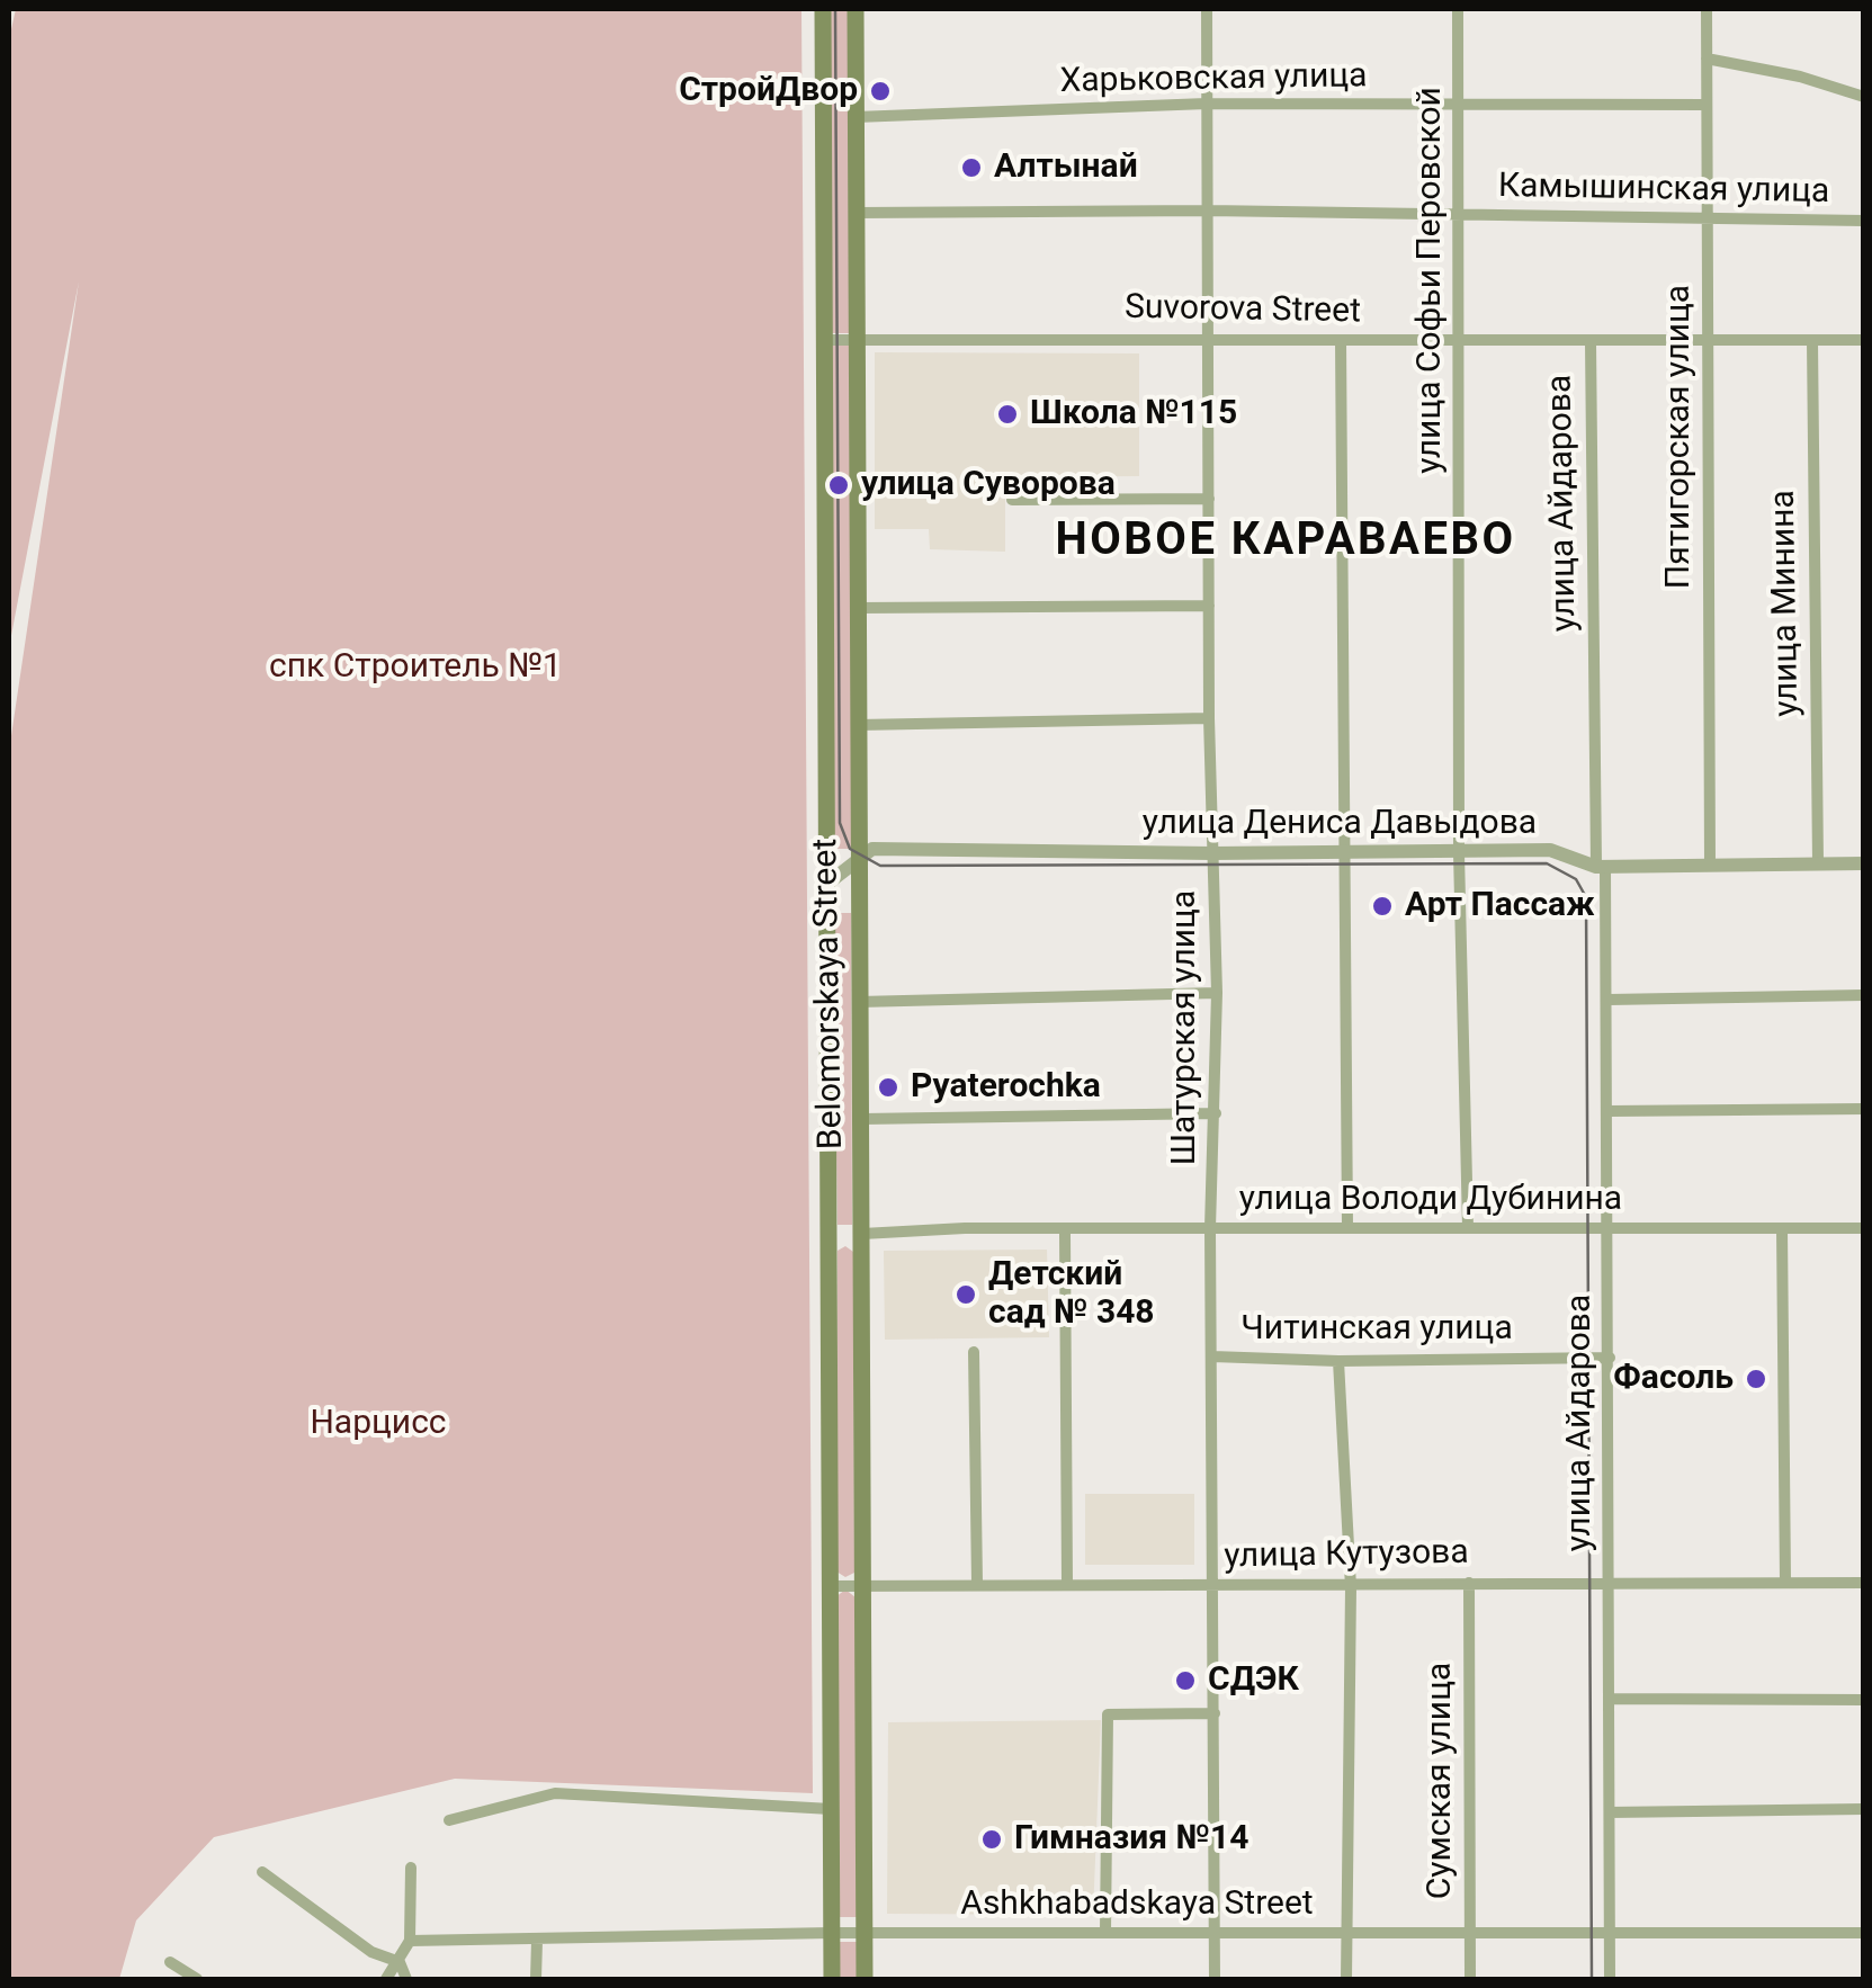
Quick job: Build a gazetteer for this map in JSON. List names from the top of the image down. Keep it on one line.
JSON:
{"streets":{"main road":["Belomorskaya Street"],"street":["Харьковская улица","Камышинская улица","улица Софьи Перовской","Suvorova Street","Пятигорская улица","улица Айдарова","улица Минина","улица Дениса Давыдова","Шатурская улица","улица Володи Дубинина","Читинская улица","улица Кутузова","Сумская улица","Ashkhabadskaya Street"]},"crossings":[["Харьковская улица","улица Софьи Перовской"],["Харьковская улица","Пятигорская улица"],["Харьковская улица","Belomorskaya Street"],["Харьковская улица","Шатурская улица"],["Камышинская улица","улица Софьи Перовской"],["Камышинская улица","Пятигорская улица"],["Камышинская улица","Belomorskaya Street"],["Камышинская улица","Шатурская улица"],["улица Софьи Перовской","Suvorova Street"],["улица Софьи Перовской","улица Дениса Давыдова"],["улица Софьи Перовской","улица Володи Дубинина"],["Suvorova Street","Пятигорская улица"],["Suvorova Street","улица Айдарова"],["Suvorova Street","улица Минина"],["Suvorova Street","Belomorskaya Street"],["Suvorova Street","Шатурская улица"],["Пятигорская улица","улица Дениса Давыдова"],["улица Айдарова","улица Дениса Давыдова"],["улица Айдарова","улица Володи Дубинина"],["улица Айдарова","Читинская улица"],["улица Айдарова","улица Кутузова"],["улица Айдарова","Ashkhabadskaya Street"],["улица Минина","улица Дениса Давыдова"],["улица Дениса Давыдова","Belomorskaya Street"],["улица Дениса Давыдова","Шатурская улица"],["Belomorskaya Street","улица Володи Дубинина"],["Belomorskaya Street","улица Кутузова"],["Belomorskaya Street","Ashkhabadskaya Street"],["Шатурская улица","улица Володи Дубинина"],["Шатурская улица","Читинская улица"],["Шатурская улица","улица Кутузова"],["Шатурская улица","Ashkhabadskaya Street"],["улица Кутузова","Сумская улица"],["Сумская улица","Ashkhabadskaya Street"]],"districts":["НОВОЕ КАРАВАЕВО"],"parks":["спк Строитель №1","Нарцисс"],"places":["СтройДвор","Алтынай","Школа №115","улица Суворова","Арт Пассаж","Pyaterochka","Детский сад № 348","Фасоль","СДЭК","Гимназия №14"]}
